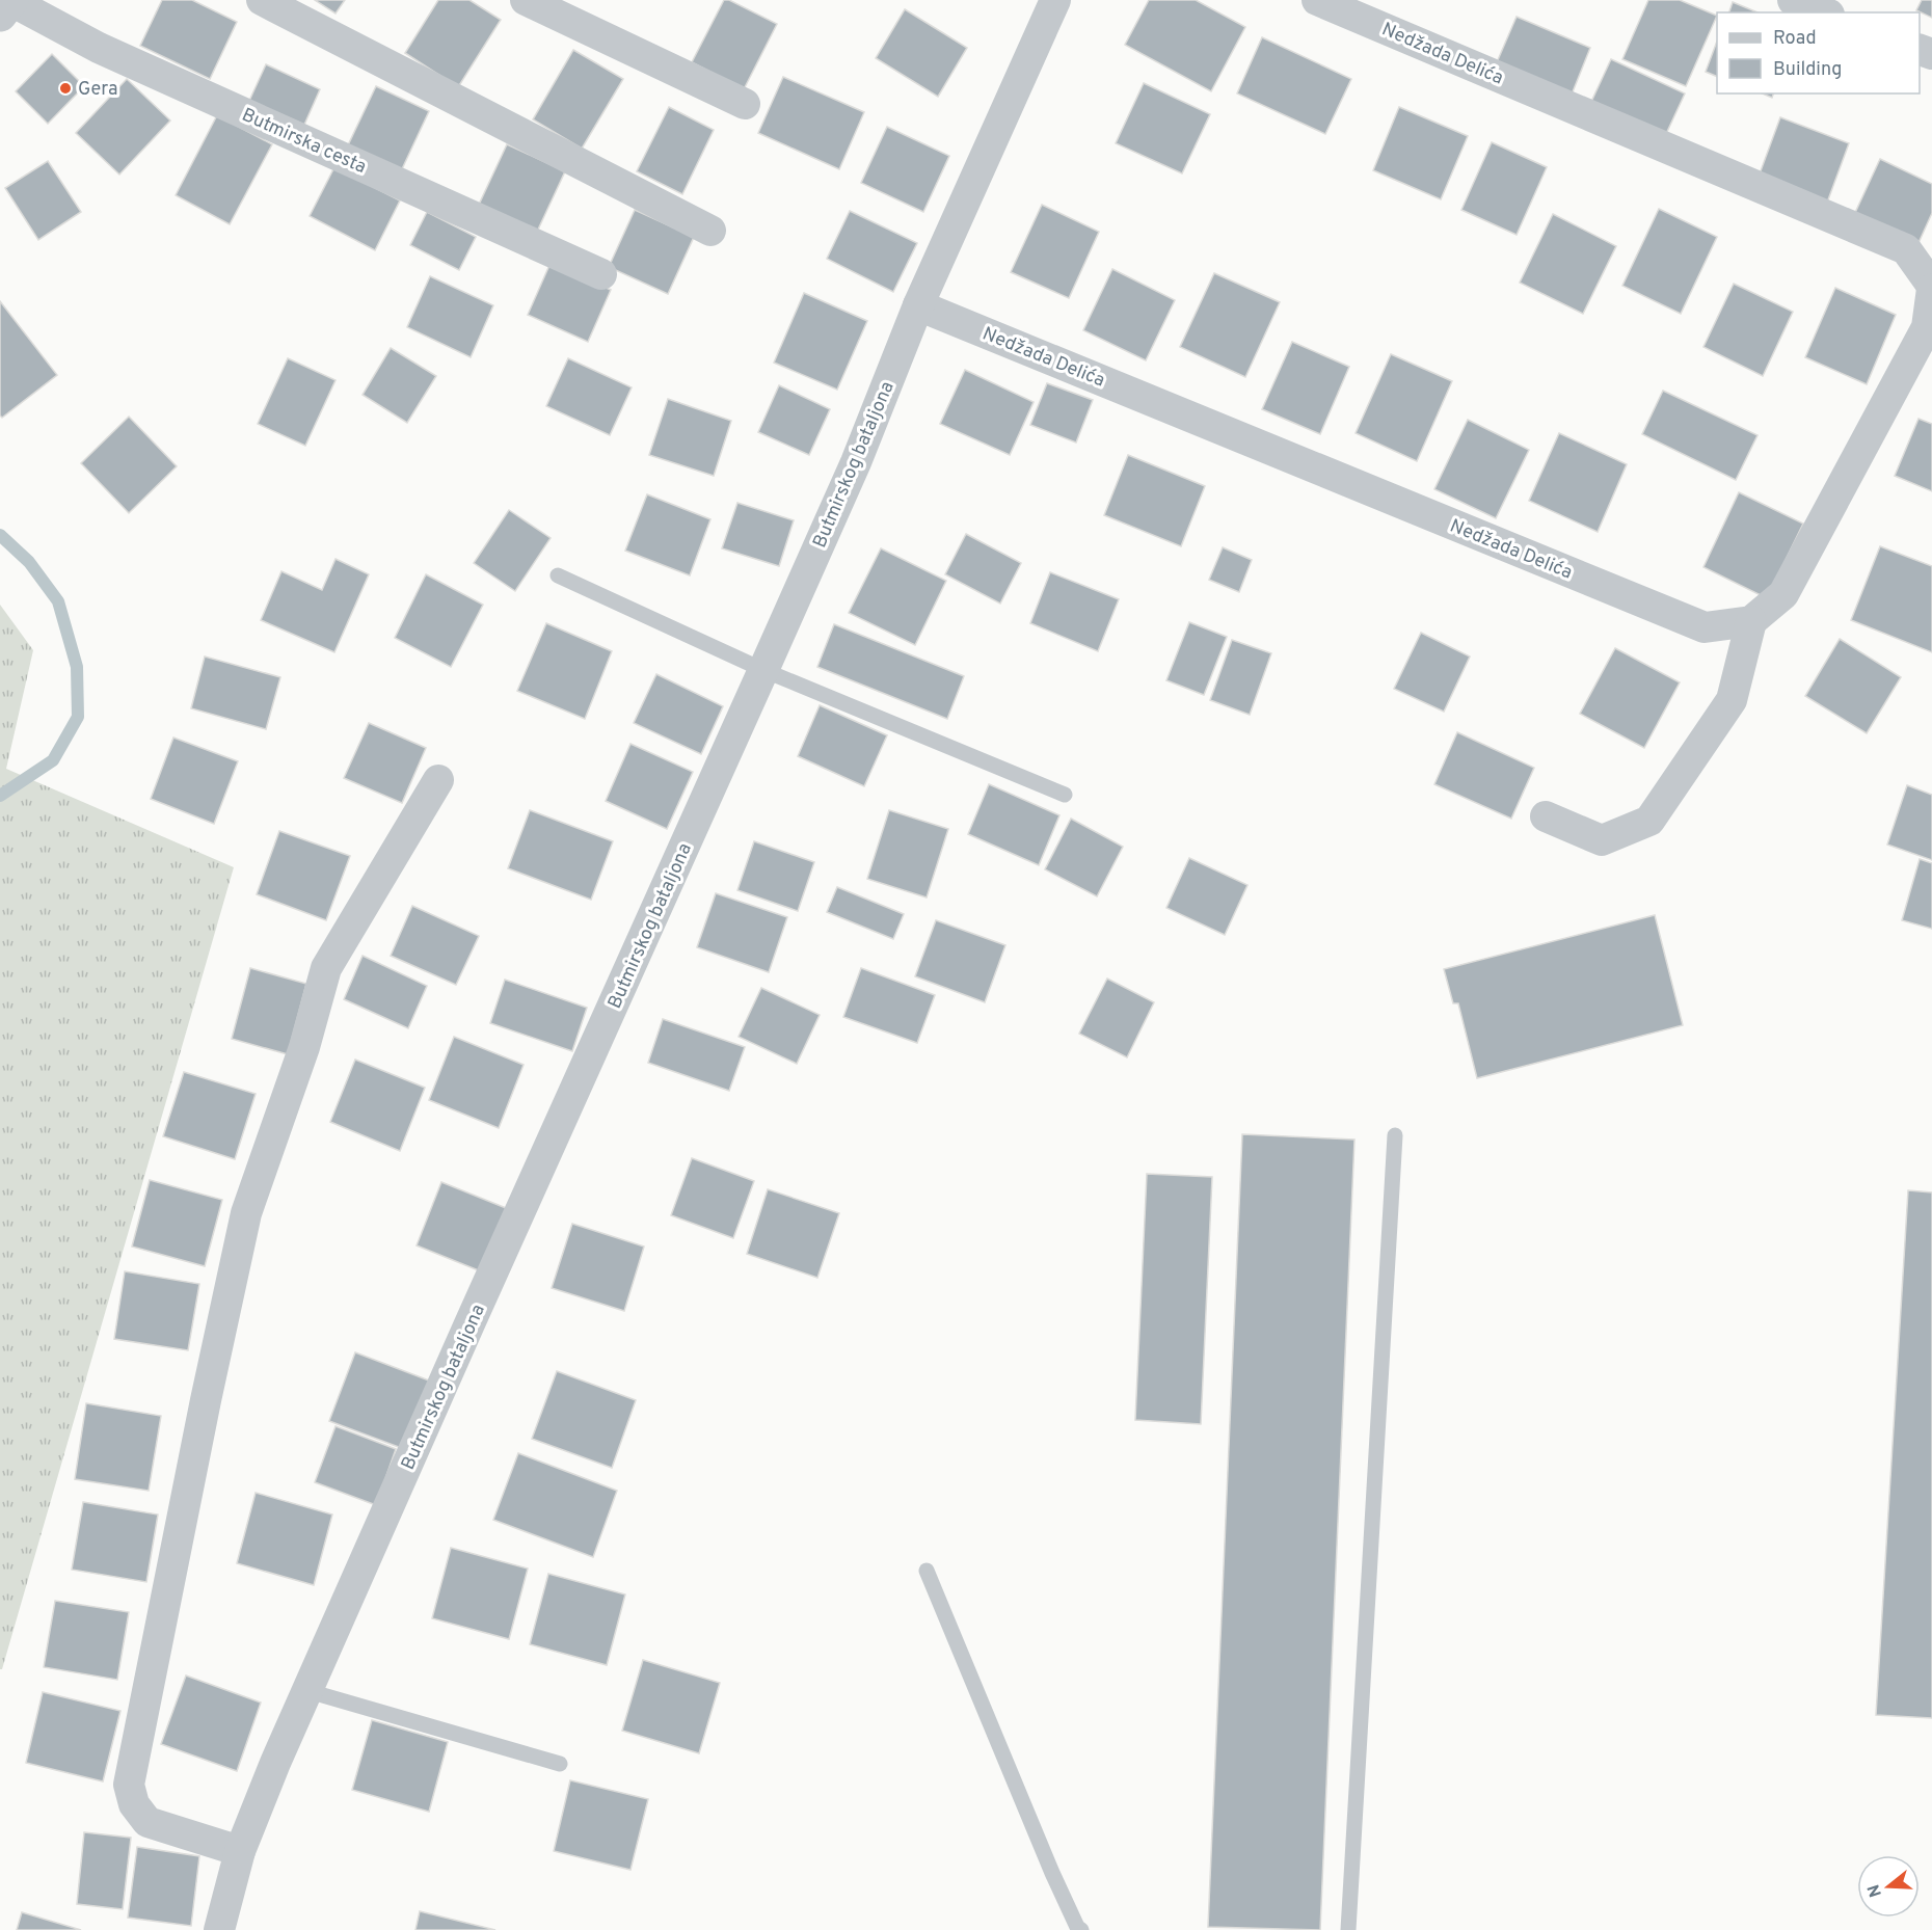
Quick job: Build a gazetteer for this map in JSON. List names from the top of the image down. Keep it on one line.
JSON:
{"streets":{"street":["Nedžada Delića","Butmirska cesta","Butmirskog bataljona"]},"crossings":[["Nedžada Delića","Butmirskog bataljona"]],"places":["Gera"],"legend":["Road","Building"],"north":"left"}
